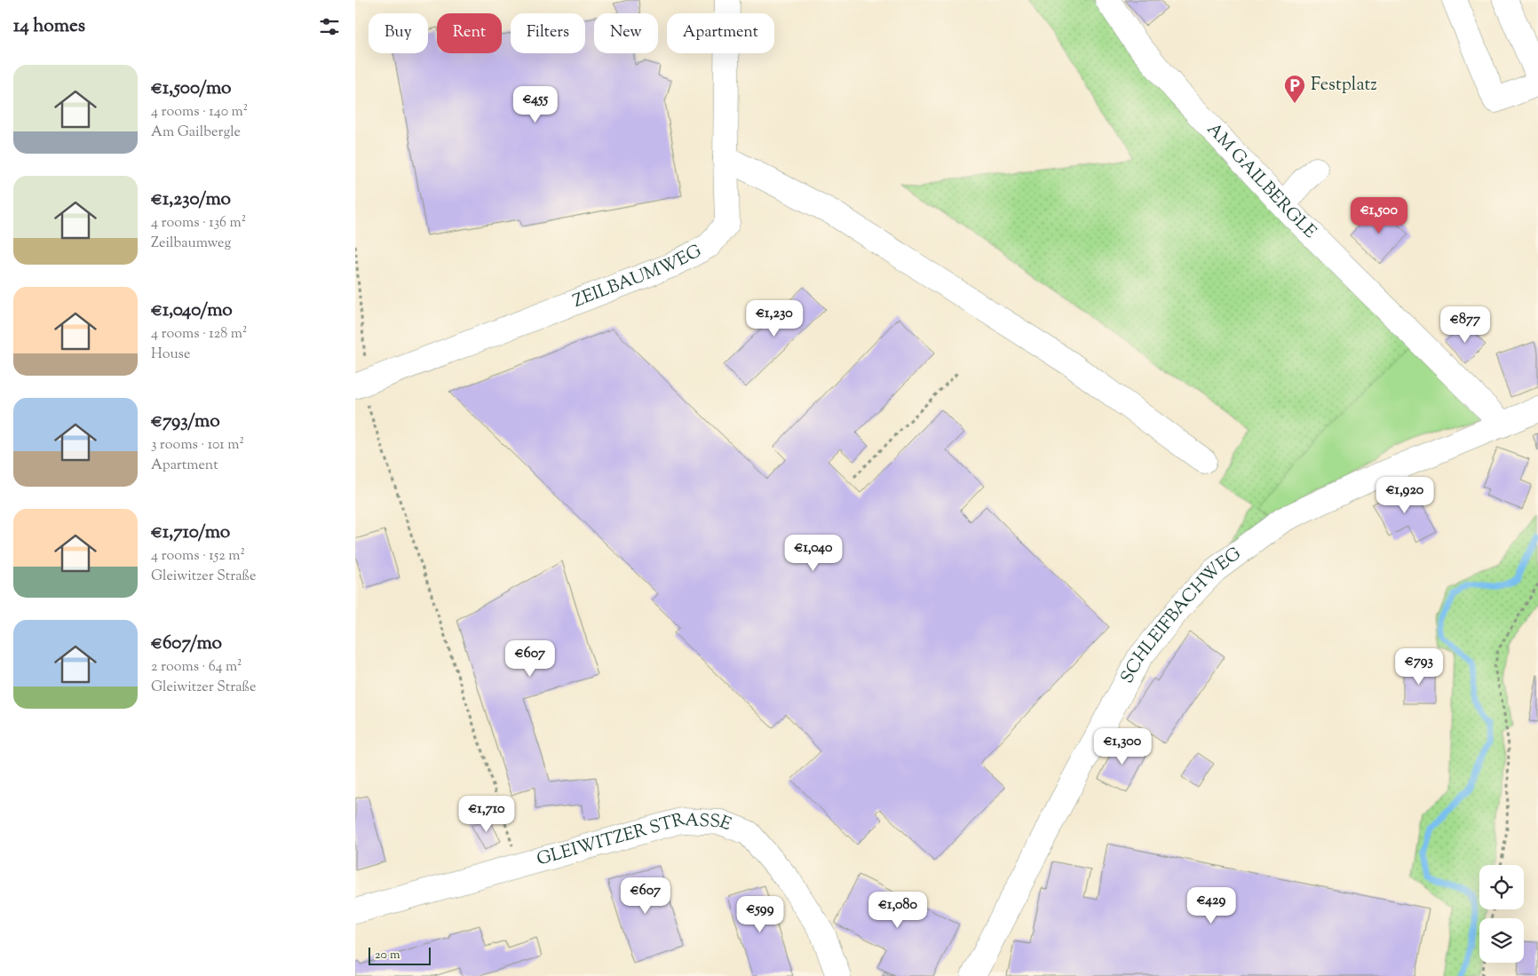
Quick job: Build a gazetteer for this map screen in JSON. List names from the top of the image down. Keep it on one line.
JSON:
{"streets":{"street":["AM GAILBERGLE","ZEILBAUMWEG","SCHLEIFBACHWEG","GLEIWITZER STRASSE"]},"crossings":[["AM GAILBERGLE","SCHLEIFBACHWEG"]],"places":{"parking":["Festplatz"]},"scale_bar":"20 m","page":{"heading":"14 homes","chip":["Buy","Rent","Filters","New","Apartment"],"list":[{"name":"€1,500/mo","note":"4 rooms · 140 m² · Am Gailbergle"},{"name":"€1,230/mo","note":"4 rooms · 136 m² · Zeilbaumweg"},{"name":"€1,040/mo","note":"4 rooms · 128 m² · House"},{"name":"€793/mo","note":"3 rooms · 101 m² · Apartment"},{"name":"€1,710/mo","note":"4 rooms · 152 m² · Gleiwitzer Straße"},{"name":"€607/mo","note":"2 rooms · 64 m² · Gleiwitzer Straße"}],"price":["€455","€1,500","€1,230","€877","€1,920","€1,040","€607","€793","€1,300","€1,710","€607","€429","€1,080","€599"],"scale":"20 m"}}
